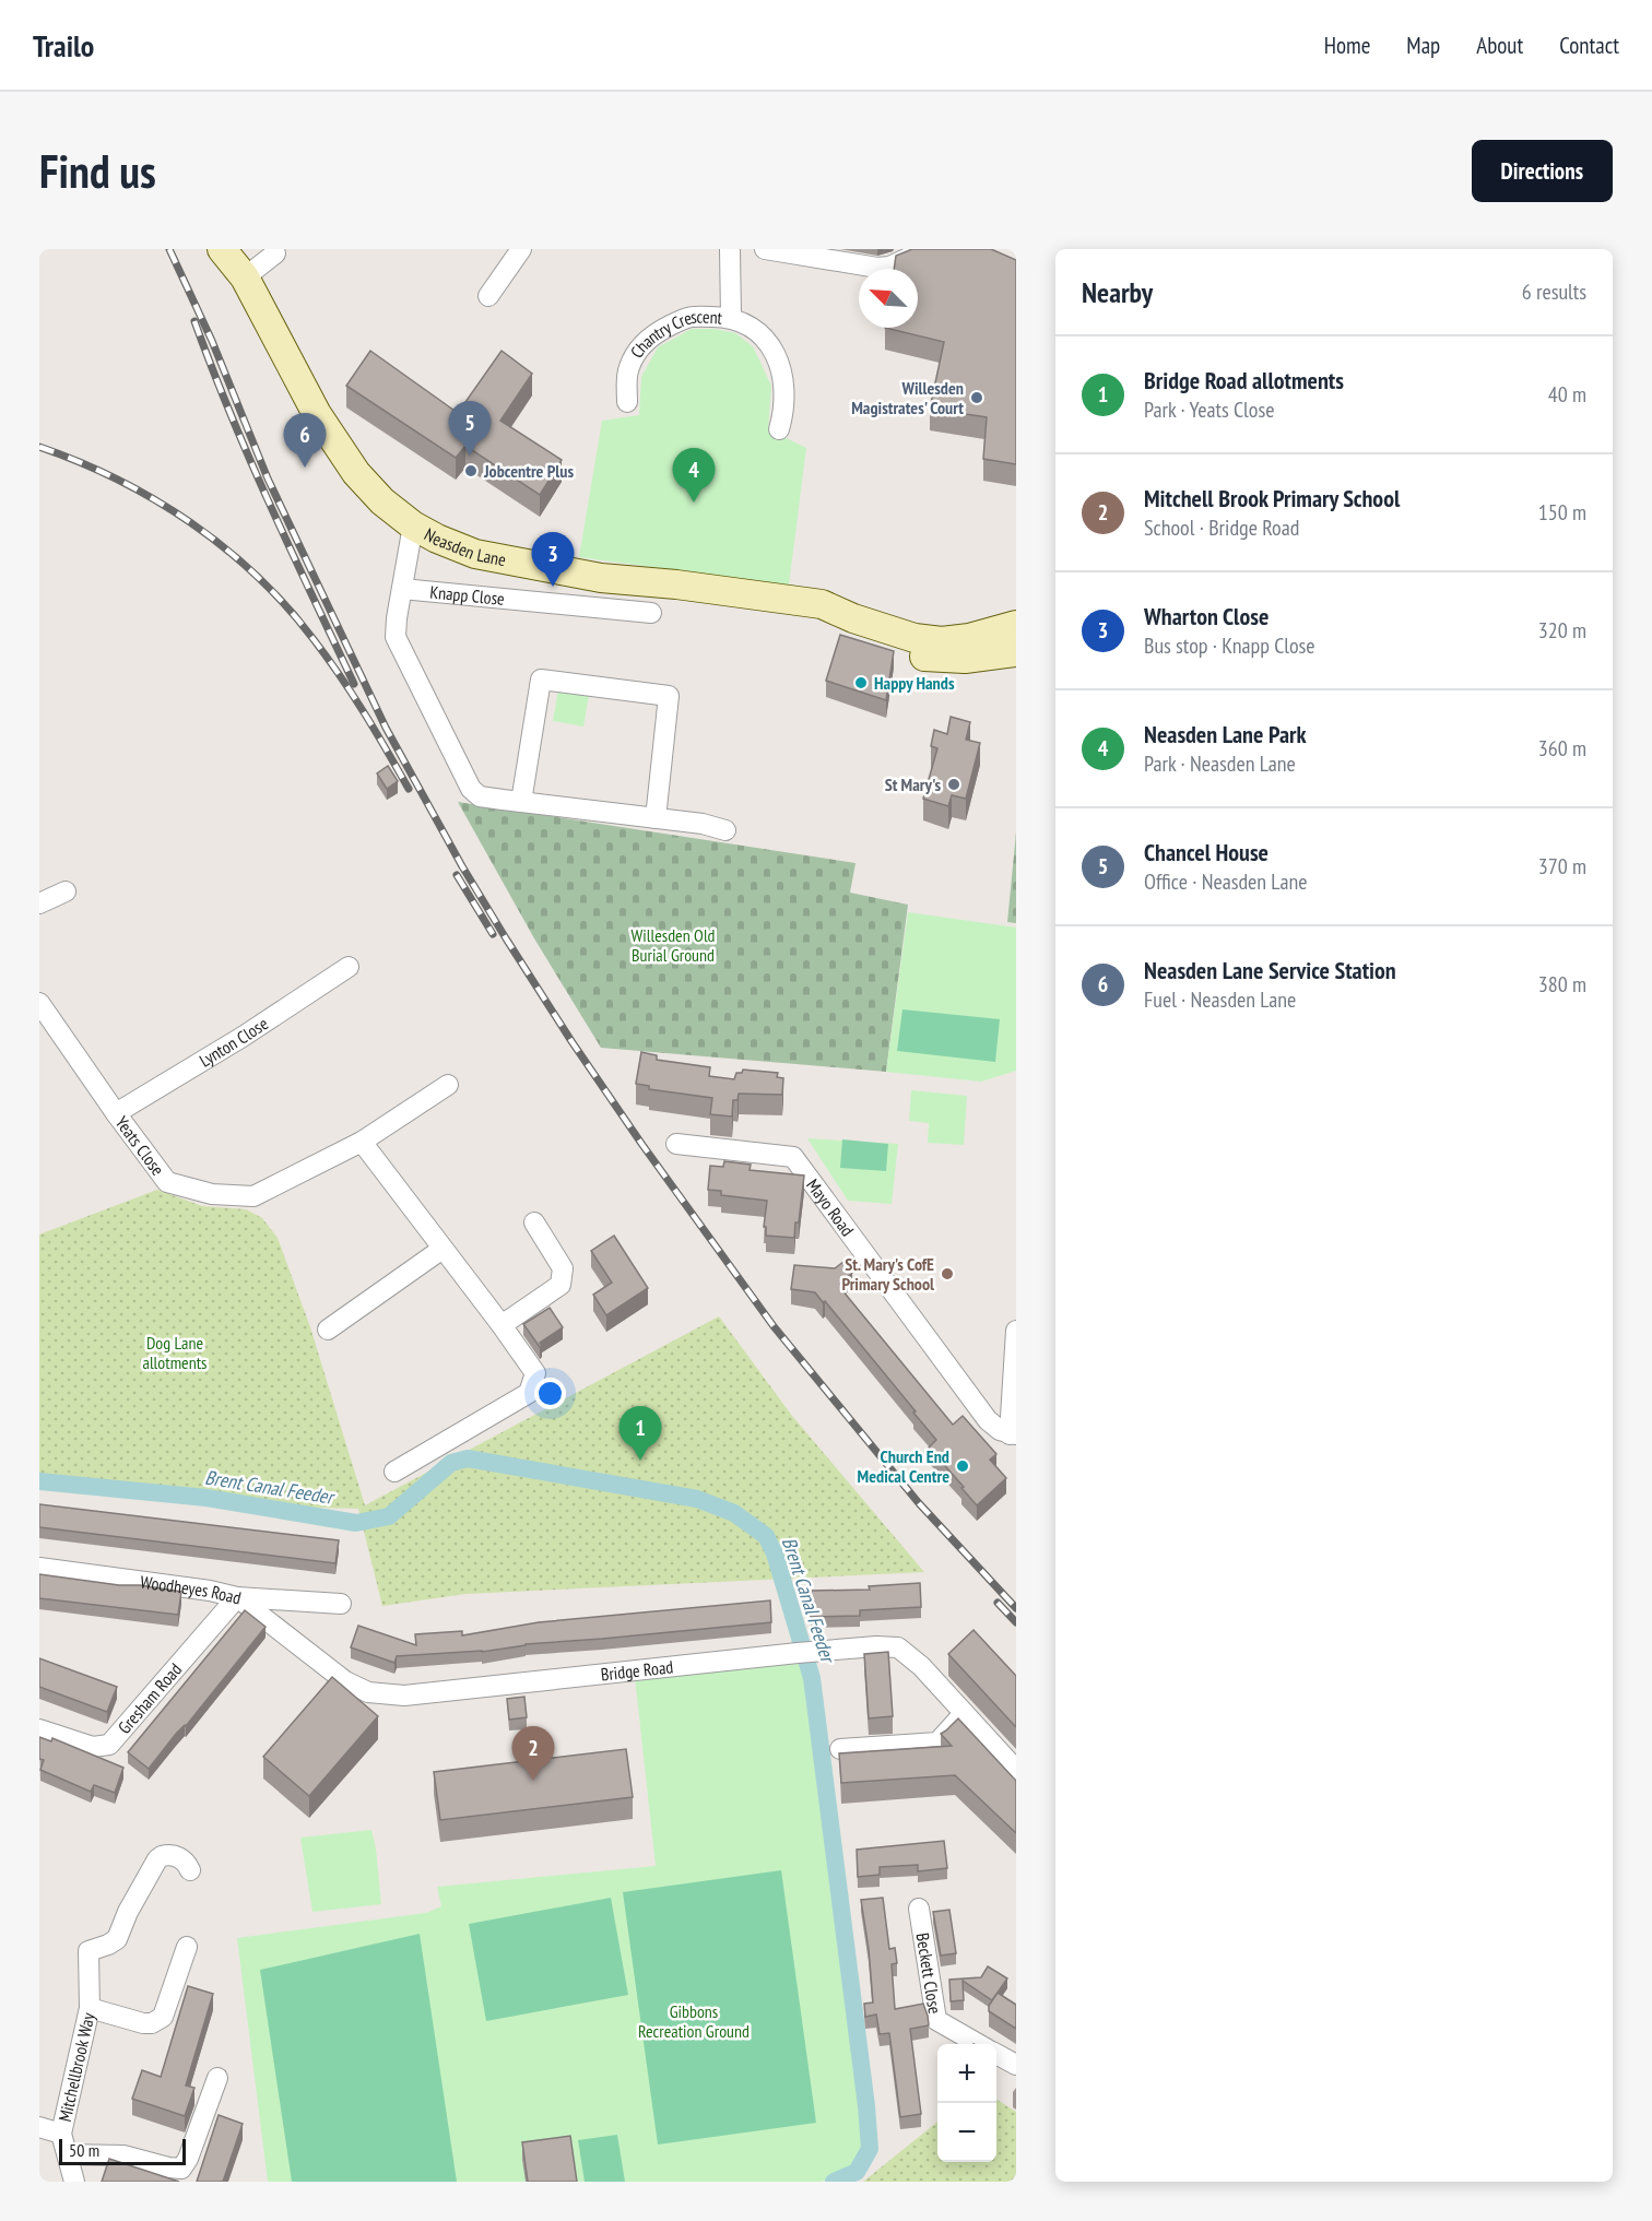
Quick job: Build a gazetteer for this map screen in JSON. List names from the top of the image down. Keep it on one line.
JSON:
{"streets":{"main road":["Neasden Lane"],"street":["Chantry Crescent","Knapp Close","Lynton Close","Yeats Close","Mayo Road","Woodheyes Road","Bridge Road","Gresham Road","Beckett Close","Mitchellbrook Way"]},"crossings":[["Lynton Close","Yeats Close"],["Woodheyes Road","Bridge Road"],["Woodheyes Road","Gresham Road"],["Bridge Road","Gresham Road"]],"water":["Brent Canal Feeder"],"parks":["Willesden Old Burial Ground","Dog Lane allotments","Gibbons Recreation Ground"],"places":["Willesden Magistrates' Court","Jobcentre Plus","Happy Hands","St Mary's","St. Mary's CofE Primary School","Church End Medical Centre"],"scale_bar":"50 m","north":"top left","page":{"header":"Trailo","nav":["Home","Map","About","Contact"],"buttons":"Directions","title":"Find us","heading":["Nearby","6 results"],"list":[{"mark":"1","name":"Bridge Road allotments","note":"Park · Yeats Close","value":"40 m"},{"mark":"2","name":"Mitchell Brook Primary School","note":"School · Bridge Road","value":"150 m"},{"mark":"3","name":"Wharton Close","note":"Bus stop · Knapp Close","value":"320 m"},{"mark":"4","name":"Neasden Lane Park","note":"Park · Neasden Lane","value":"360 m"},{"mark":"5","name":"Chancel House","note":"Office · Neasden Lane","value":"370 m"},{"mark":"6","name":"Neasden Lane Service Station","note":"Fuel · Neasden Lane","value":"380 m"}],"pins":["5","6","4","3","1","2"],"map_buttons":["+","−"],"scale":"50 m"}}
